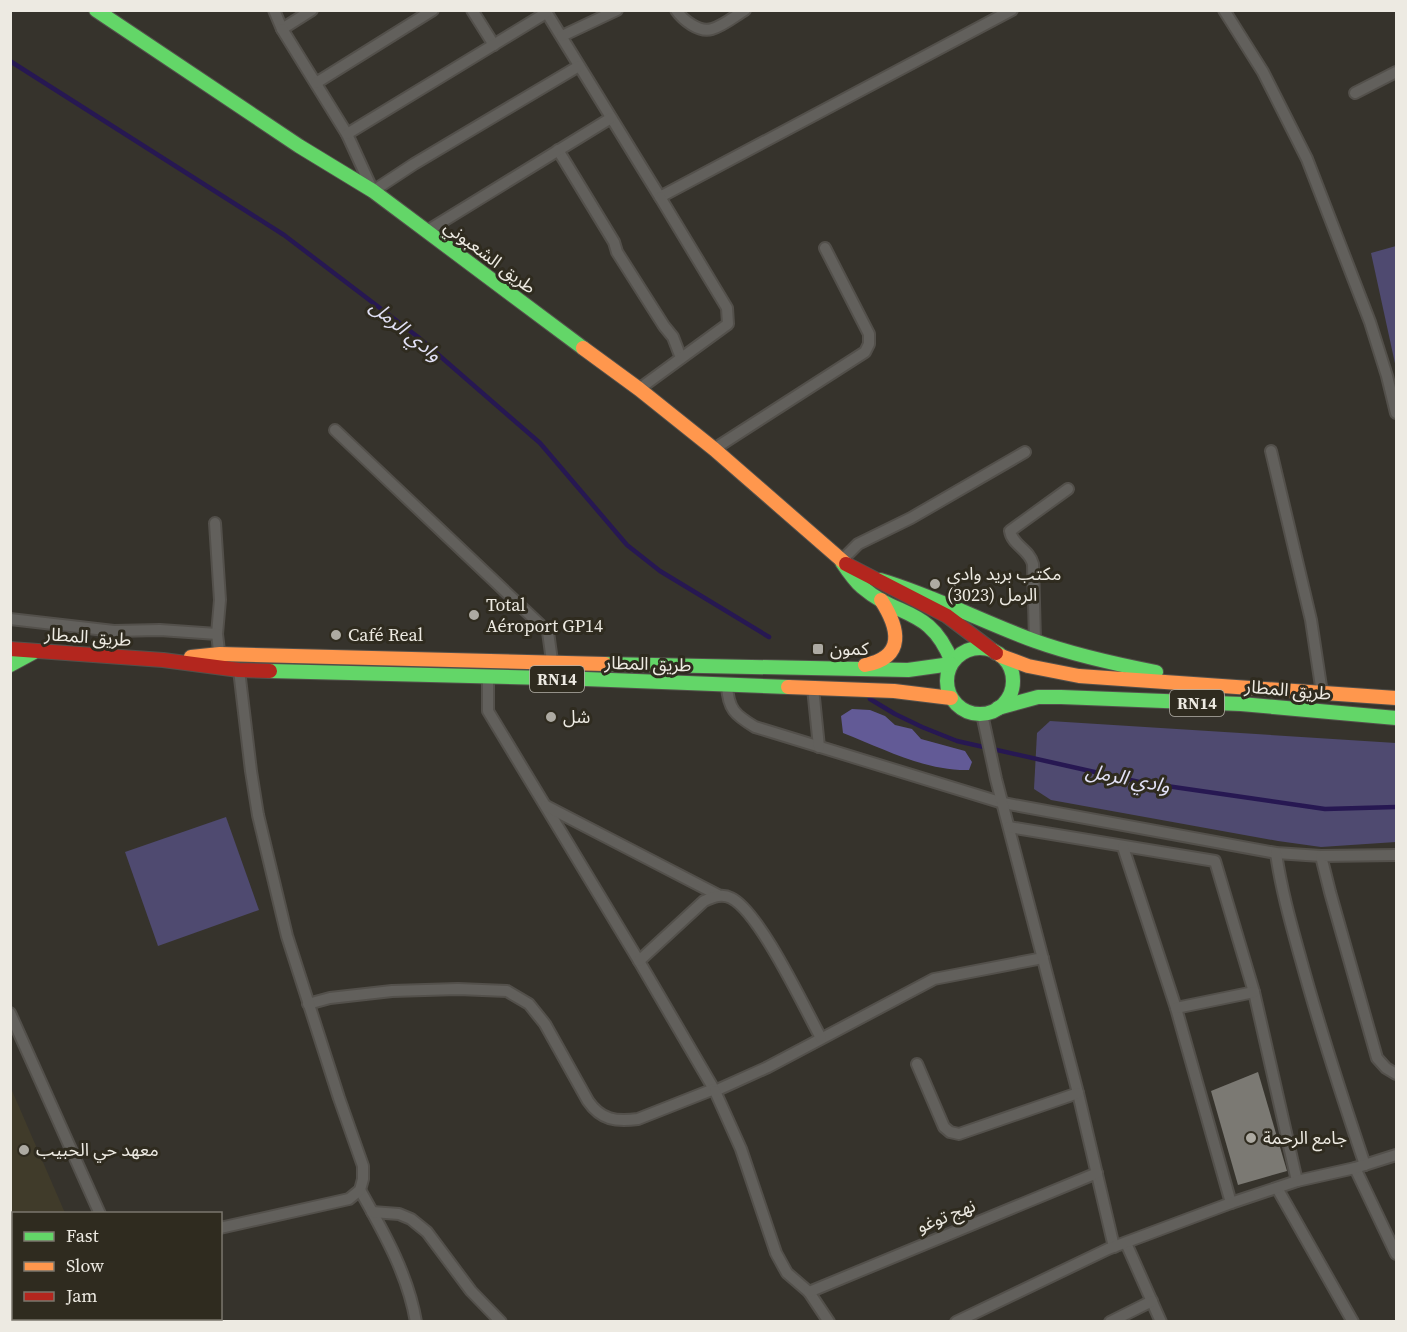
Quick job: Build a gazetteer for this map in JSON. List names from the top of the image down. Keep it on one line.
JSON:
{"streets":{"main road":["طريق الشعبوني","طريق المطار","RN14"],"street":["نهج توغو"]},"crossings":[["طريق الشعبوني","طريق المطار"],["طريق الشعبوني","RN14"],["طريق المطار","RN14"]],"water":["وادي الرمل"],"places":{"other":["مكتب بريد وادي الرمل (3023)","Total Aéroport GP14","Café Real","شل","جامع الرحمة","معهد حي الحبيب"],"transit":["كمون"]},"legend":["Fast","Slow","Jam"]}
